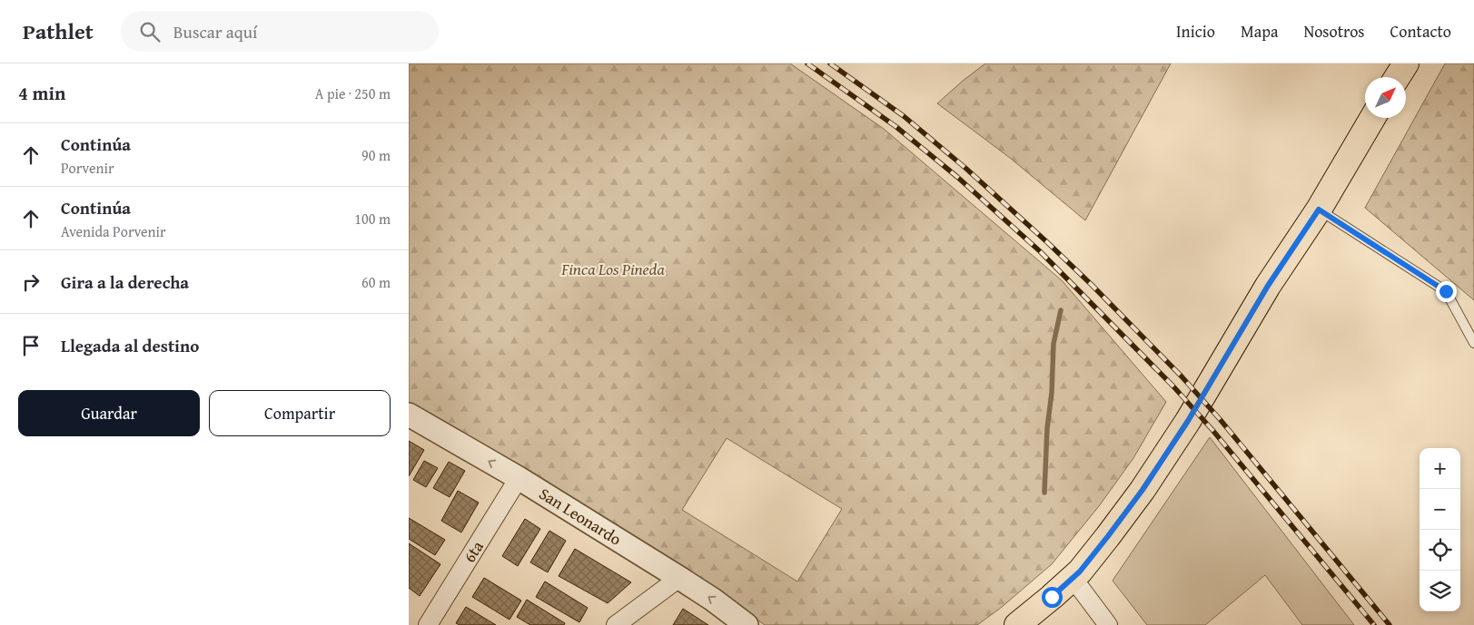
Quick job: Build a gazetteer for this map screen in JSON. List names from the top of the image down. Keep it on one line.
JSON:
{"streets":{"street":["San Leonardo","6ta"]},"crossings":[["San Leonardo","6ta"]],"one_way":["San Leonardo"],"parks":["Finca Los Pineda"],"north":"top right","page":{"header":"Pathlet","search":"Buscar aquí","nav":["Inicio","Mapa","Nosotros","Contacto"],"heading":["4 min","A pie · 250 m"],"list":[["Continúa","Porvenir","90 m"],["Continúa","Avenida Porvenir","100 m"],["Gira a la derecha","60 m"],"Llegada al destino"],"buttons":["Guardar","Compartir"],"map_buttons":["+","−"]}}
